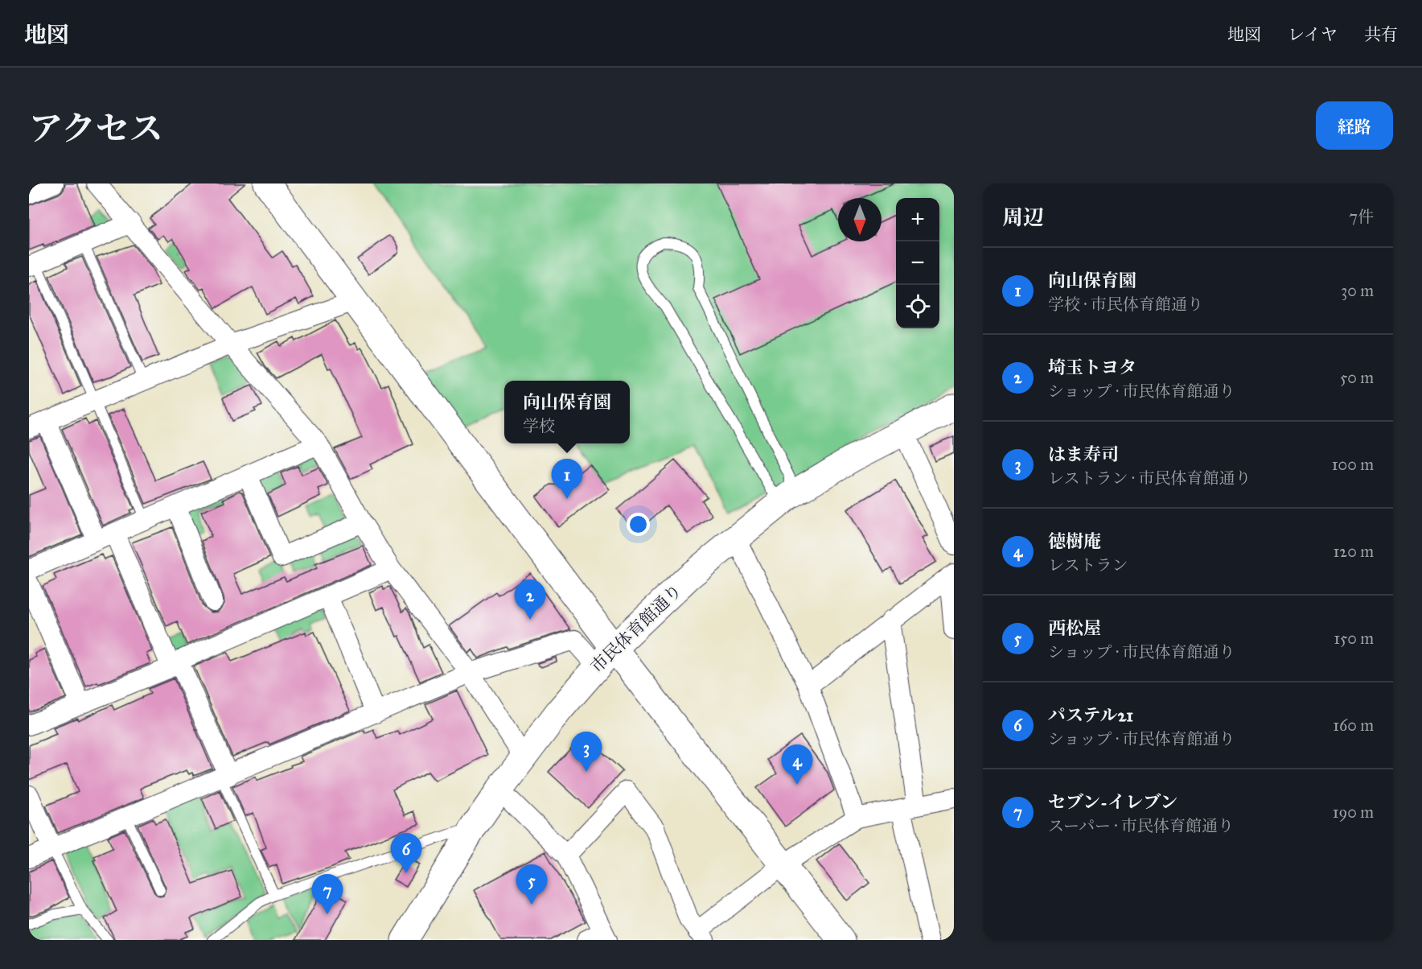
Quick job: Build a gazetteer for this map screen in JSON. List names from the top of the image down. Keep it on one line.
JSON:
{"streets":{"street":["市民体育館通り"]},"north":"bottom","page":{"header":"地図","nav":["地図","レイヤ","共有"],"title":"アクセス","buttons":"経路","heading":["周辺","7件"],"map_buttons":["+","−"],"list":[{"mark":"1","name":"向山保育園","note":"学校 · 市民体育館通り","value":"30 m"},{"mark":"2","name":"埼玉トヨタ","note":"ショップ · 市民体育館通り","value":"50 m"},{"mark":"3","name":"はま寿司","note":"レストラン · 市民体育館通り","value":"100 m"},{"mark":"4","name":"徳樹庵","note":"レストラン","value":"120 m"},{"mark":"5","name":"西松屋","note":"ショップ · 市民体育館通り","value":"150 m"},{"mark":"6","name":"パステル21","note":"ショップ · 市民体育館通り","value":"160 m"},{"mark":"7","name":"セブン-イレブン","note":"スーパー · 市民体育館通り","value":"190 m"}],"popup":["向山保育園","学校"],"pins":["1","2","3","4","6","5","7"]}}
